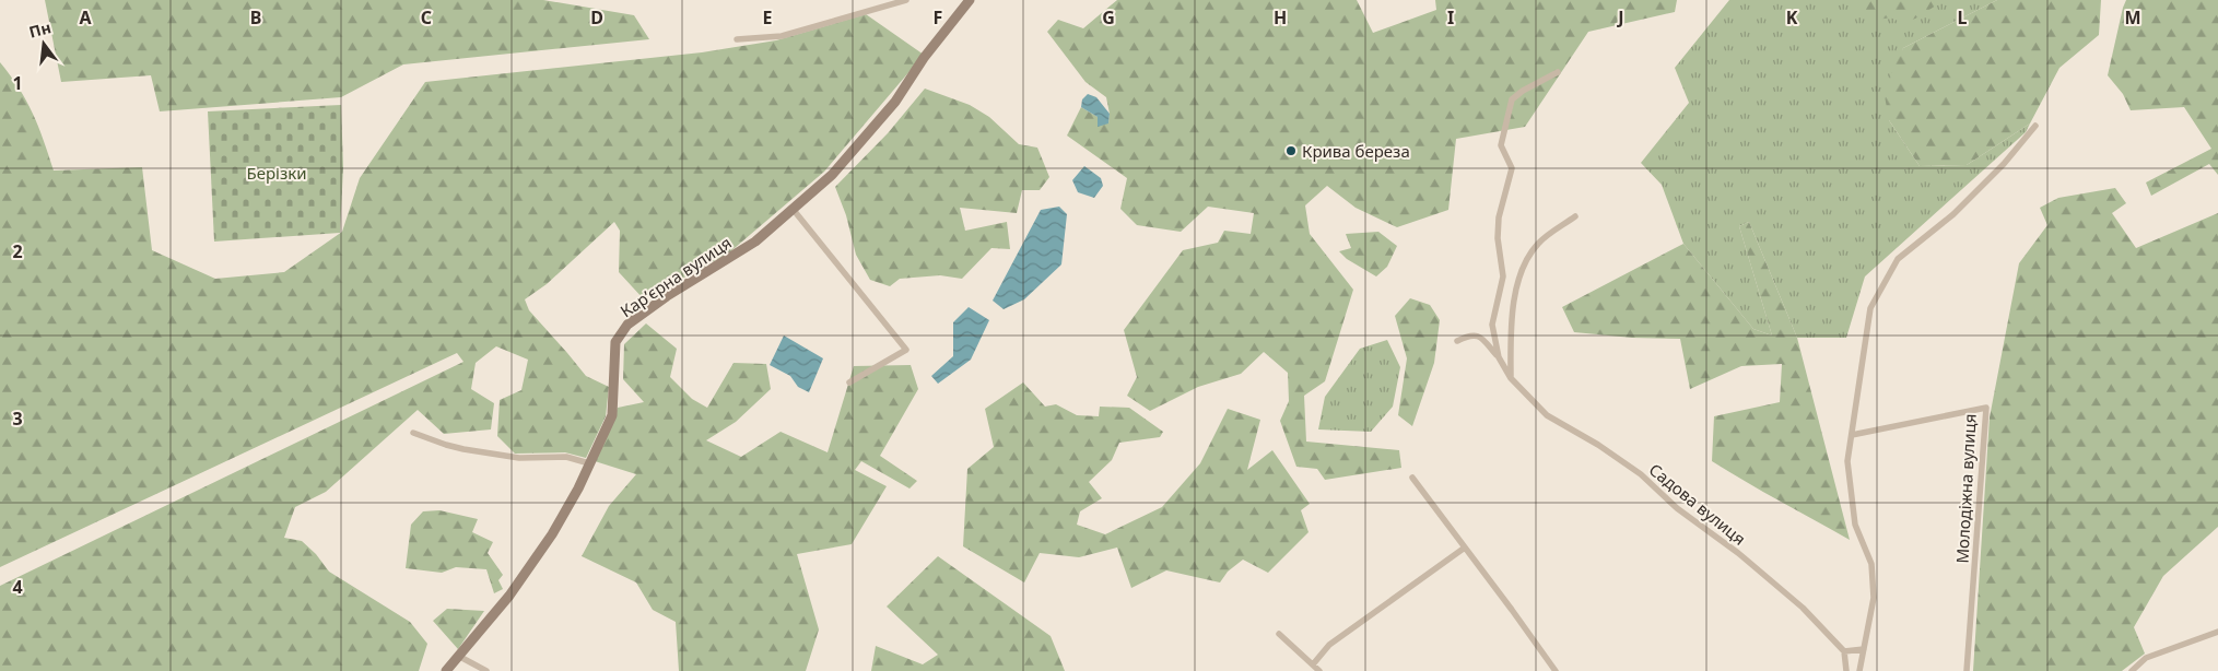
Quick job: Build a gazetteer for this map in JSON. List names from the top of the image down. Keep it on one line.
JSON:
{"streets":{"street":["Карʼєрна вулиця","Молодіжна вулиця","Садова вулиця"]},"parks":["Берізки"],"places":["Крива береза"],"north":"top","grid":{"columns":["A","B","C","D","E","F","G","H","I","J","K","L","M"],"rows":["1","2","3","4"]}}
